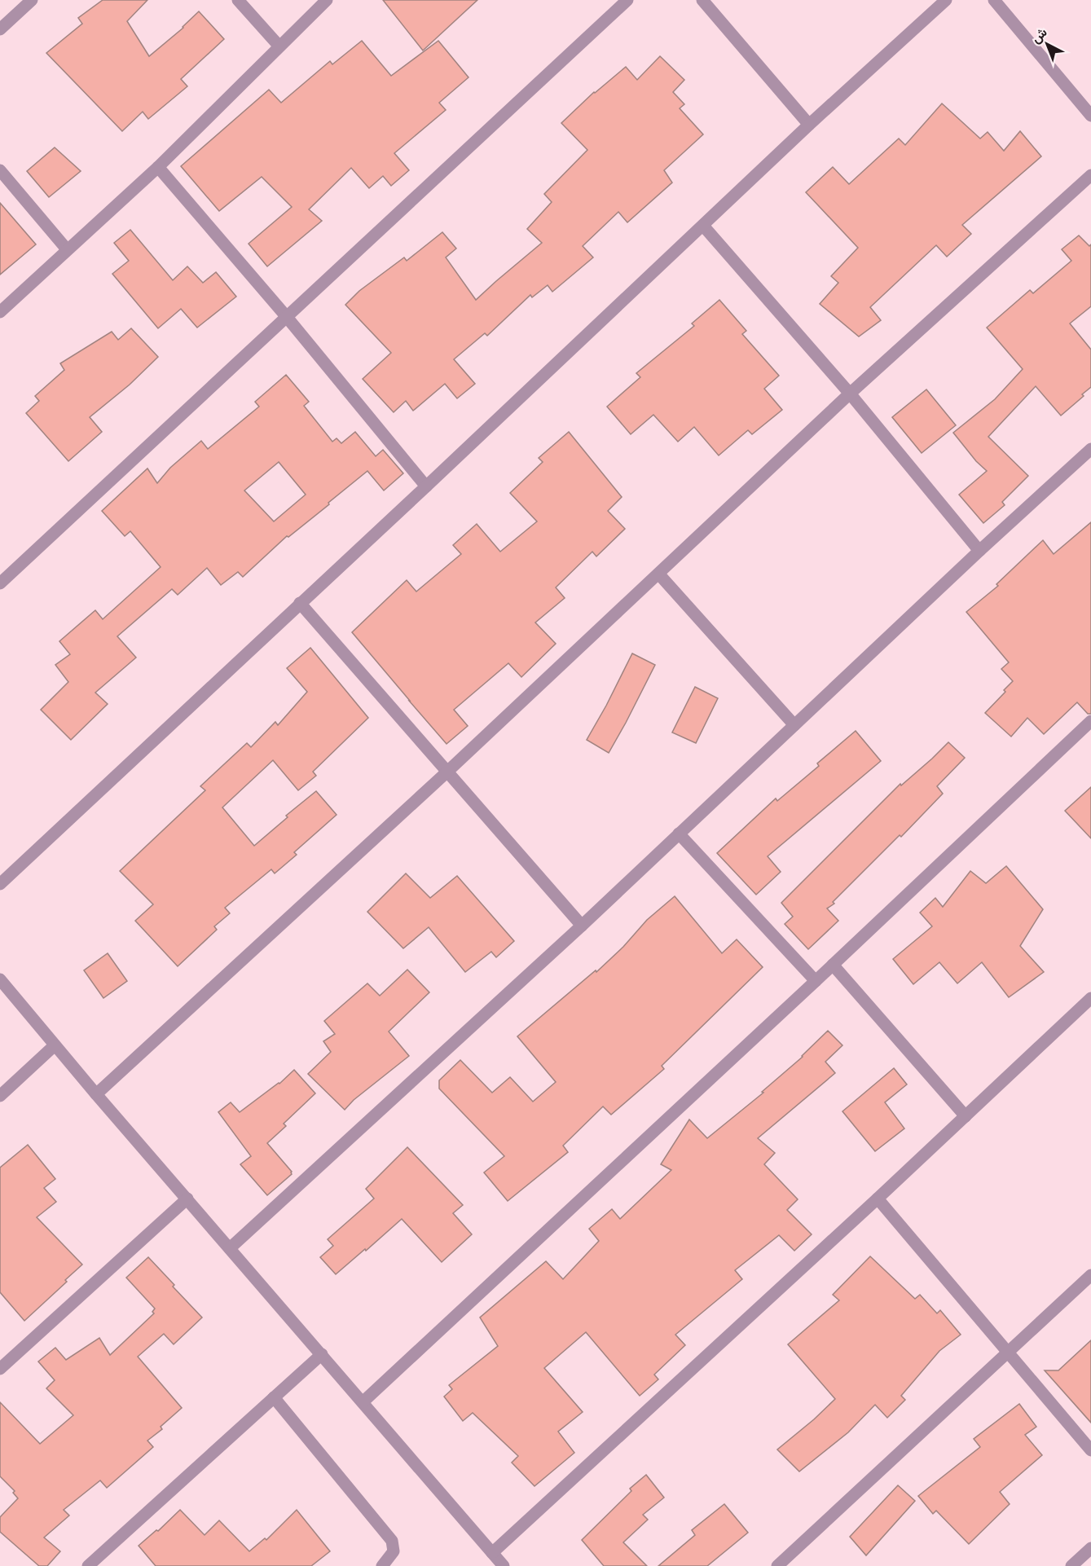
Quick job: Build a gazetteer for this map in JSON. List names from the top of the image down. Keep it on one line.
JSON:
{"north":"top left"}
